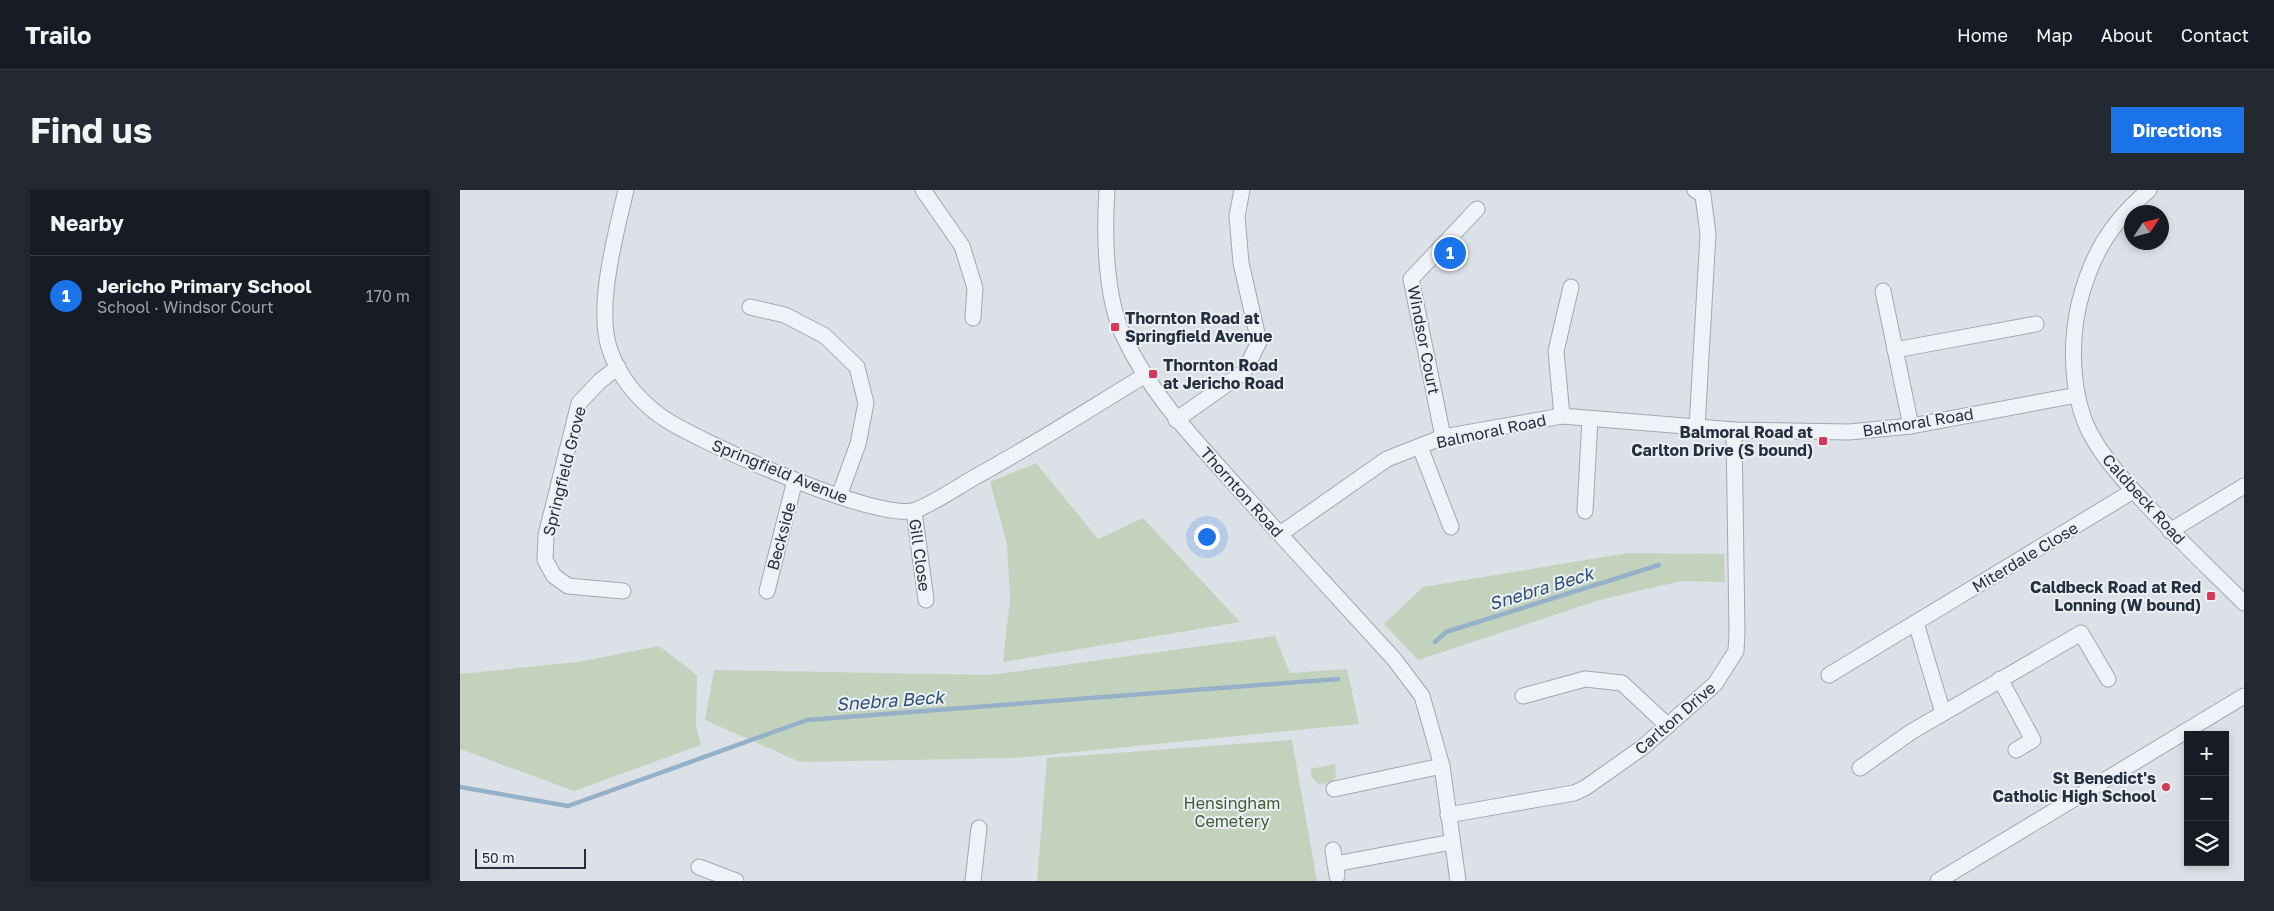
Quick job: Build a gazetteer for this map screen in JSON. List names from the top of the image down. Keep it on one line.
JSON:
{"streets":{"street":["Windsor Court","Balmoral Road","Springfield Grove","Springfield Avenue","Thornton Road","Caldbeck Road","Beckside","Gill Close","Miterdale Close","Carlton Drive"]},"crossings":[["Windsor Court","Balmoral Road"],["Balmoral Road","Thornton Road"],["Balmoral Road","Caldbeck Road"],["Balmoral Road","Carlton Drive"],["Springfield Grove","Springfield Avenue"],["Springfield Avenue","Beckside"],["Springfield Avenue","Gill Close"],["Thornton Road","Carlton Drive"],["Caldbeck Road","Miterdale Close"]],"water":["Snebra Beck"],"parks":["Hensingham Cemetery"],"places":{"transit":["Thornton Road at Springfield Avenue","Thornton Road at Jericho Road","Balmoral Road at Carlton Drive (S bound)","Caldbeck Road at Red Lonning (W bound)"],"other":["St Benedict's Catholic High School"]},"scale_bar":"50 m","north":"top right","page":{"header":"Trailo","nav":["Home","Map","About","Contact"],"buttons":"Directions","title":"Find us","heading":"Nearby","pins":"1","list":[{"mark":"1","name":"Jericho Primary School","note":"School · Windsor Court","value":"170 m"}],"map_buttons":["+","−"],"scale":"50 m"}}
